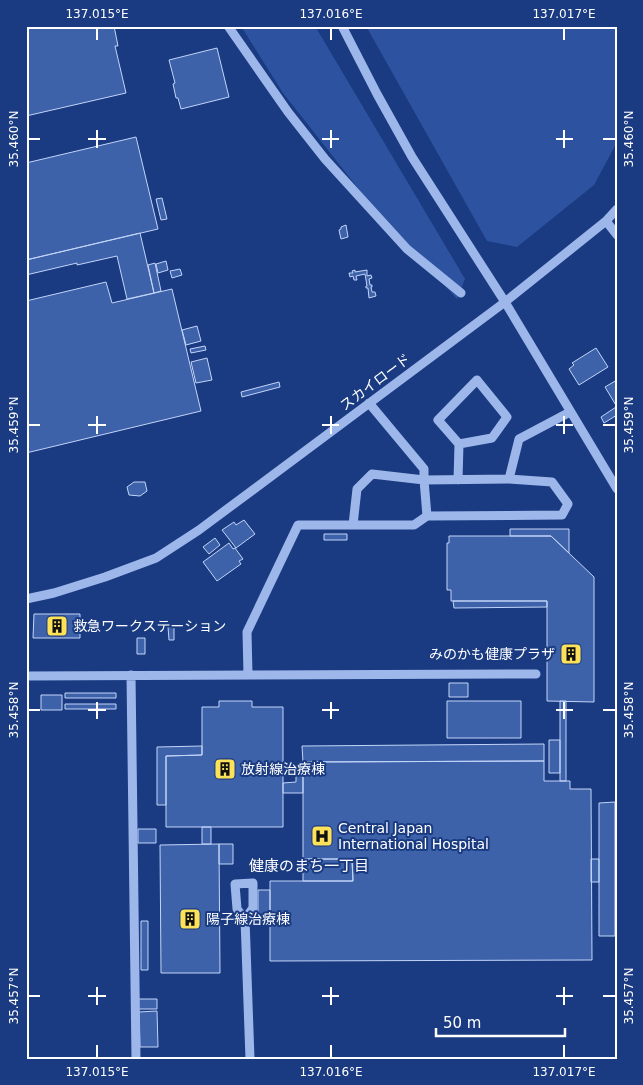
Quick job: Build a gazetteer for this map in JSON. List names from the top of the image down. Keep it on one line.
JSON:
{"streets":{"street":["スカイロード"]},"districts":["健康のまち一丁目"],"places":{"building":["救急ワークステーション","みのかも健康プラザ","放射線治療棟","陽子線治療棟"],"hospital":["Central Japan International Hospital"]},"scale_bar":"50 m","coordinates":["137.015°E","137.016°E","137.017°E","35.460°N","35.459°N","35.458°N","35.457°N"]}
